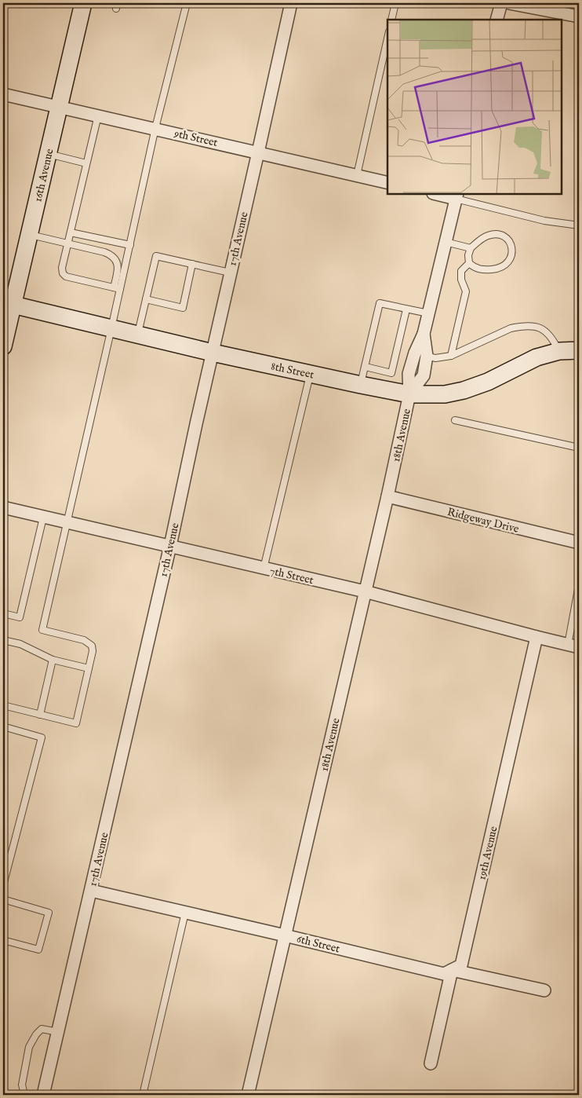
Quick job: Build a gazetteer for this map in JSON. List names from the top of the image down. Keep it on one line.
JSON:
{"streets":{"main road":["16th Avenue","8th Street"],"street":["9th Street","17th Avenue","18th Avenue","Ridgeway Drive","7th Street","19th Avenue","6th Street"]},"crossings":[["9th Street","16th Avenue"],["9th Street","17th Avenue"],["16th Avenue","8th Street"],["17th Avenue","8th Street"],["17th Avenue","7th Street"],["17th Avenue","6th Street"],["8th Street","18th Avenue"],["18th Avenue","Ridgeway Drive"],["18th Avenue","7th Street"],["18th Avenue","6th Street"],["7th Street","19th Avenue"],["19th Avenue","6th Street"]]}
